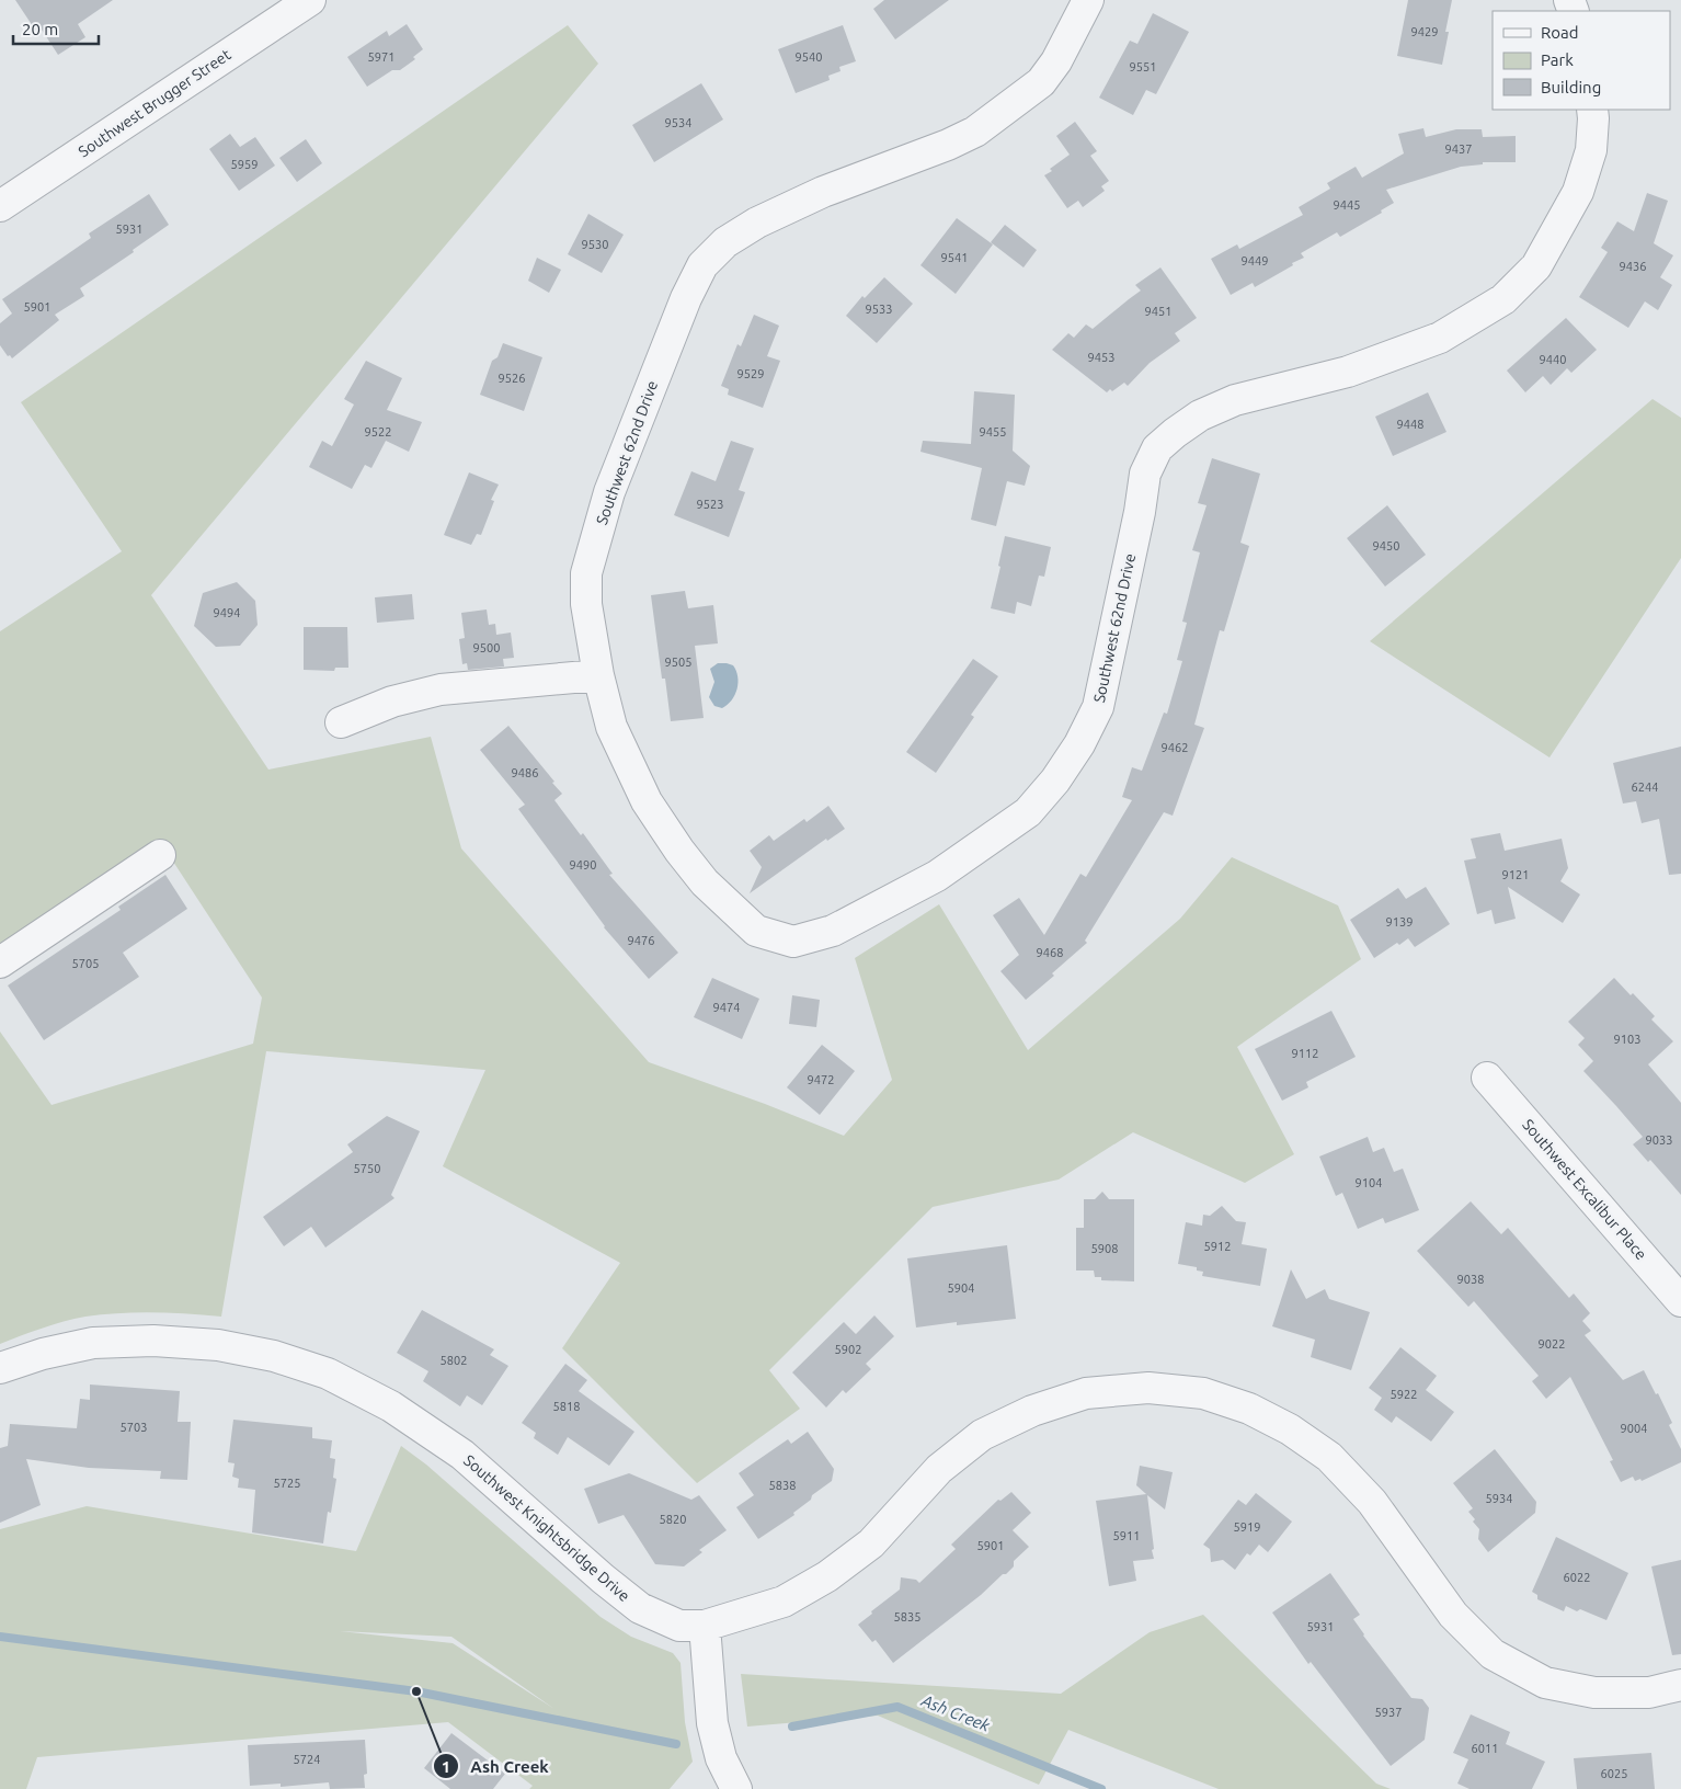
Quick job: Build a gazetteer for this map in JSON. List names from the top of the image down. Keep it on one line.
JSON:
{"streets":{"street":["Southwest Brugger Street","Southwest 62nd Drive","Southwest Excalibur Place","Southwest Knightsbridge Drive"]},"water":["Ash Creek"],"places":["Ash Creek"],"house_numbers":["9429","5971","9540","9551","9534","9437","5959","9445","5931","9530","9541","9449","9436","5901","9533","9451","9453","9440","9529","9526","9448","9522","9455","9523","9450","9494","9500","9505","9462","9486","6244","9490","9121","9139","9476","9468","5705","9474","9103","9112","9472","9033","5750","9104","5912","5908","9038","5904","9022","5902","5802","5922","5818","5703","9004","5725","5838","5934","5820","5919","5911","5901","6022","5835","5931","5937","6011","5724","6025"],"legend":["Road","Park","Building"],"scale_bar":"20 m"}
